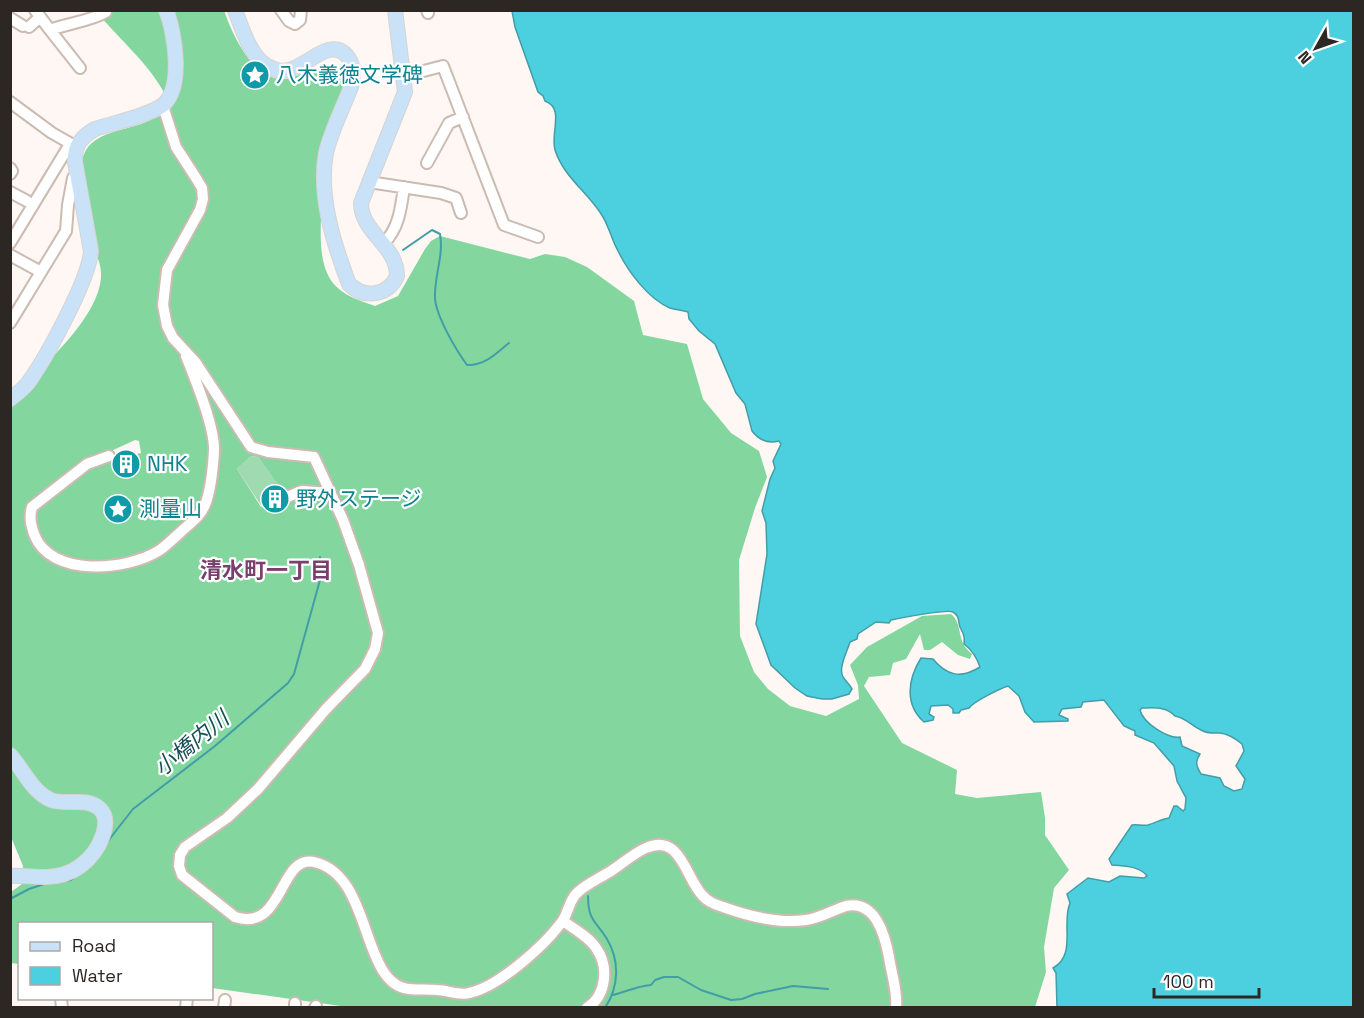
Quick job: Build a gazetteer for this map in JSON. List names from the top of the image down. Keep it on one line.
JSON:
{"districts":["清水町一丁目"],"water":["小橋内川"],"places":{"place":["八木義徳文学碑","測量山"],"building":["NHK","野外ステージ"]},"legend":["Road","Water"],"scale_bar":"100 m","north":"bottom left"}
